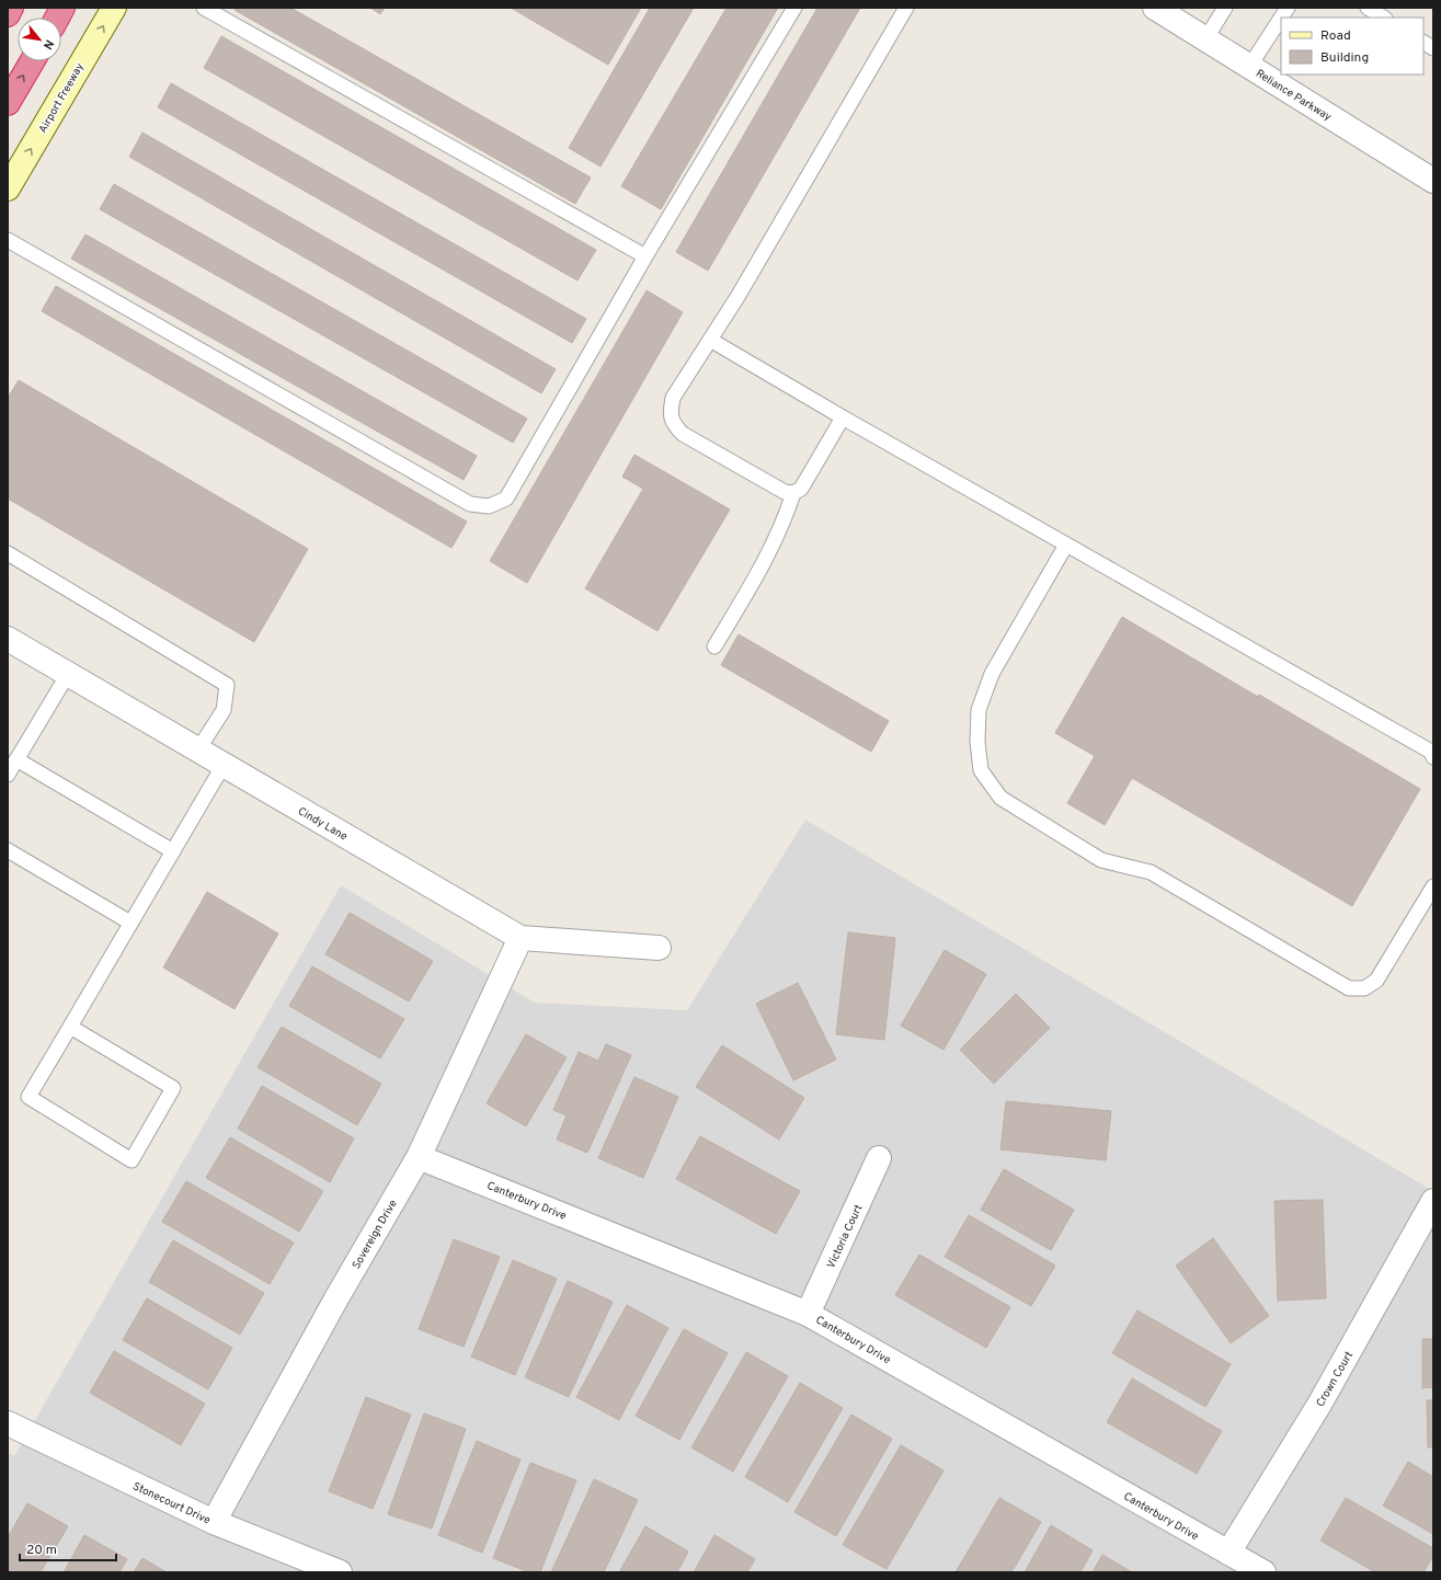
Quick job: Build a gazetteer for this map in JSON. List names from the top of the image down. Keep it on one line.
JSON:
{"streets":{"main road":["Airport Freeway"],"street":["Reliance Parkway","Cindy Lane","Canterbury Drive","Sovereign Drive","Victoria Court","Crown Court","Stonecourt Drive"]},"crossings":[["Cindy Lane","Sovereign Drive"],["Canterbury Drive","Sovereign Drive"],["Canterbury Drive","Victoria Court"],["Canterbury Drive","Crown Court"],["Sovereign Drive","Stonecourt Drive"]],"one_way":["Airport Freeway"],"legend":["Road","Building"],"scale_bar":"20 m","north":"bottom right"}
